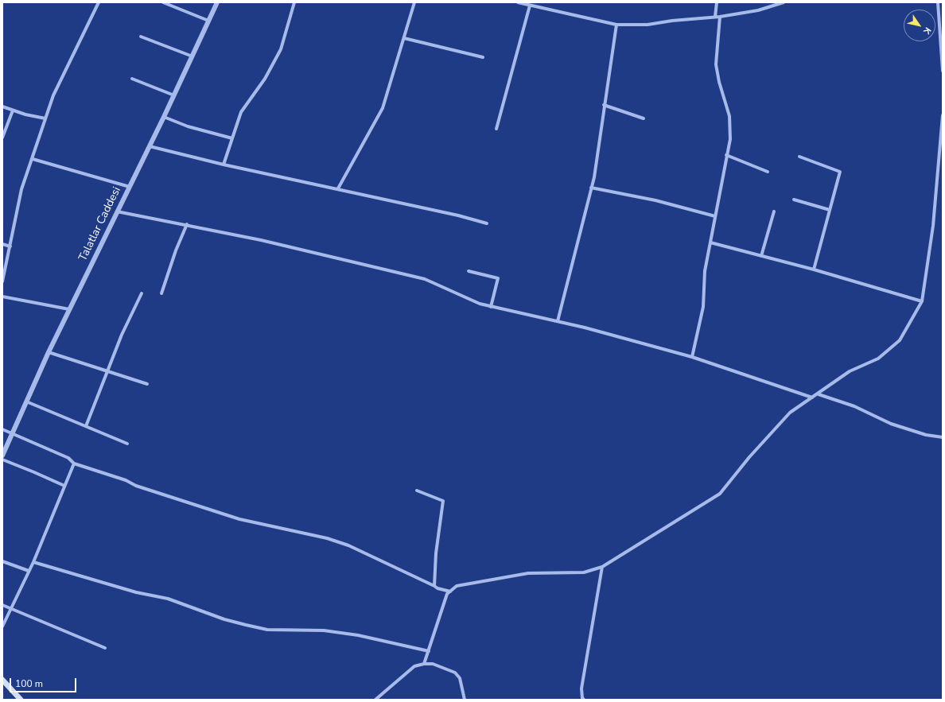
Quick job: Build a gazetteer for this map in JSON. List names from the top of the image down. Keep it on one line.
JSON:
{"streets":{"street":["Talatlar Caddesi"]},"scale_bar":"100 m","north":"bottom right"}
